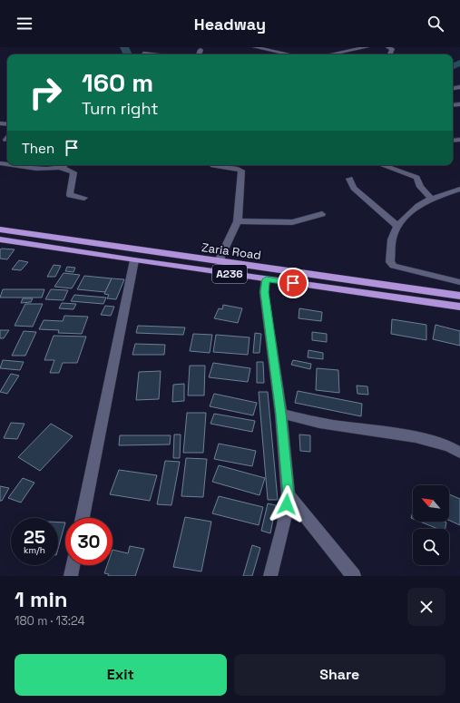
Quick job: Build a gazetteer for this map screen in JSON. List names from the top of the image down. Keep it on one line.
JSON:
{"streets":{"highway":["Zaria Road","A236"]},"north":"top left","page":{"header":"Headway","turn":["160 m","Turn right"],"then":"Then","speed":"25 km/h","limit":"30","heading":["1 min","180 m · 13:24"],"buttons":["Exit","Share"]}}
